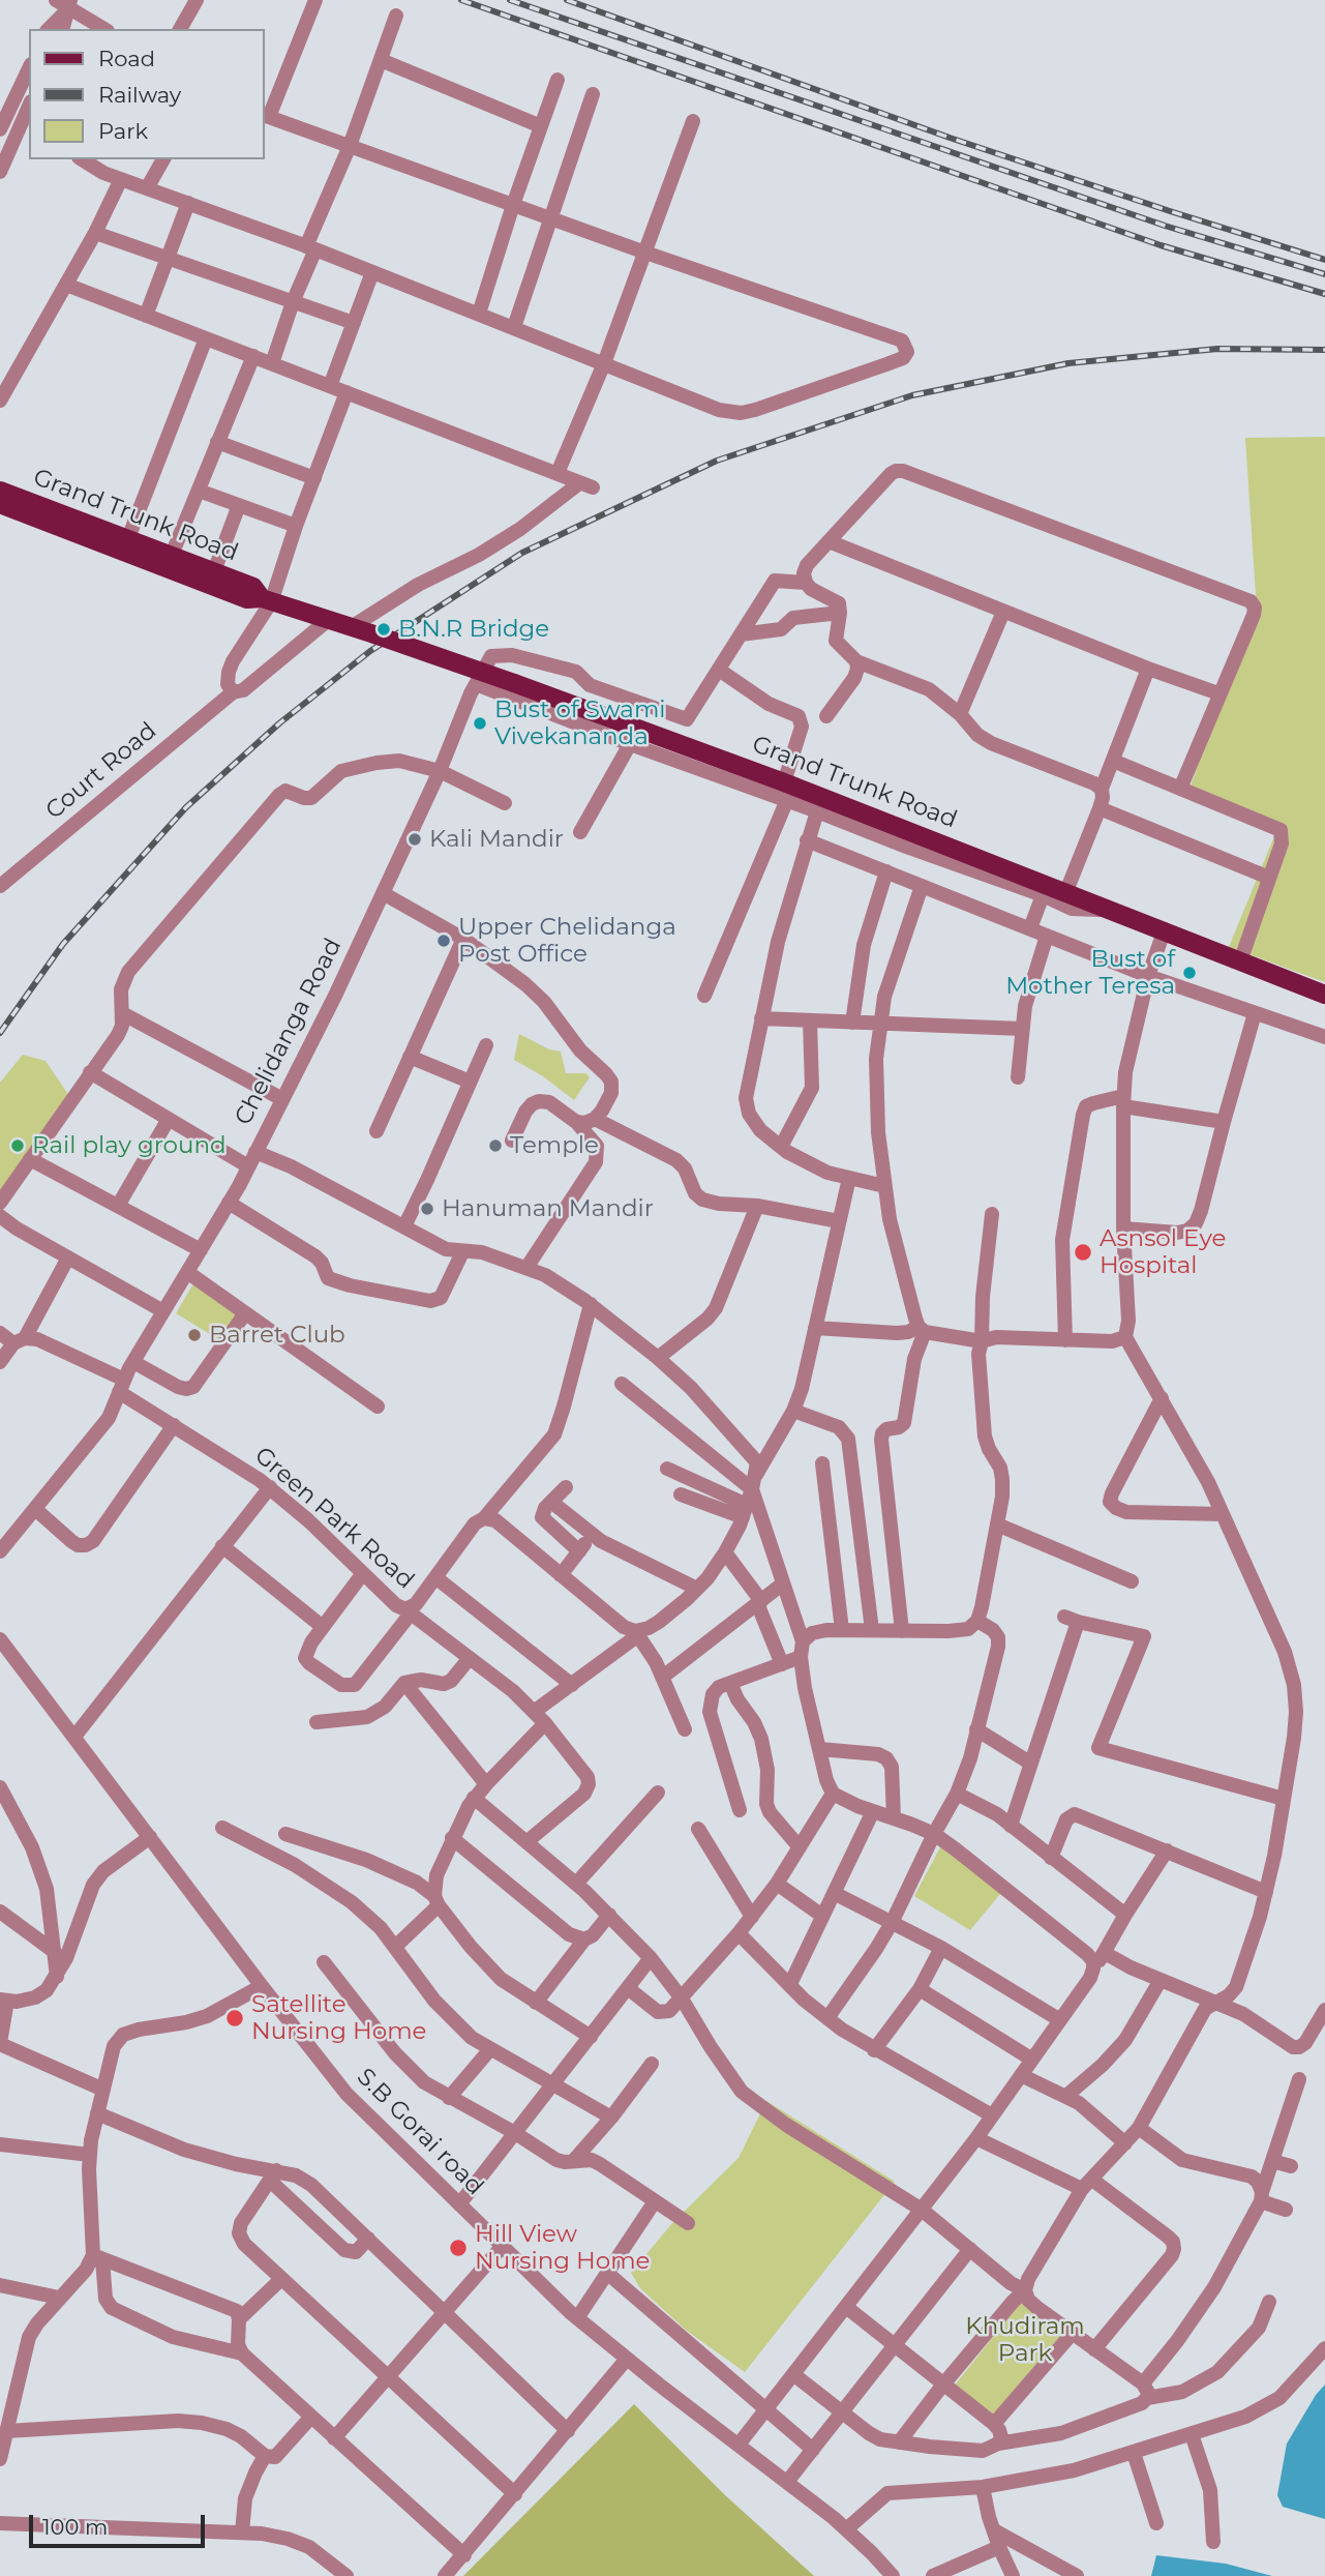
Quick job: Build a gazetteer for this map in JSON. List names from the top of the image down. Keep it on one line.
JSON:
{"streets":{"main road":["Grand Trunk Road"],"street":["Court Road","Chelidanga Road","Green Park Road","S.B Gorai road"]},"crossings":[["Grand Trunk Road","Court Road"],["Chelidanga Road","Green Park Road"]],"parks":["Khudiram Park"],"places":["B.N.R Bridge","Bust of Swami Vivekananda","Kali Mandir","Upper Chelidanga Post Office","Bust of Mother Teresa","Rail play ground","Temple","Hanuman Mandir","Asnsol Eye Hospital","Barret Club","Satellite Nursing Home","Hill View Nursing Home"],"legend":["Road","Railway","Park"],"scale_bar":"100 m"}
